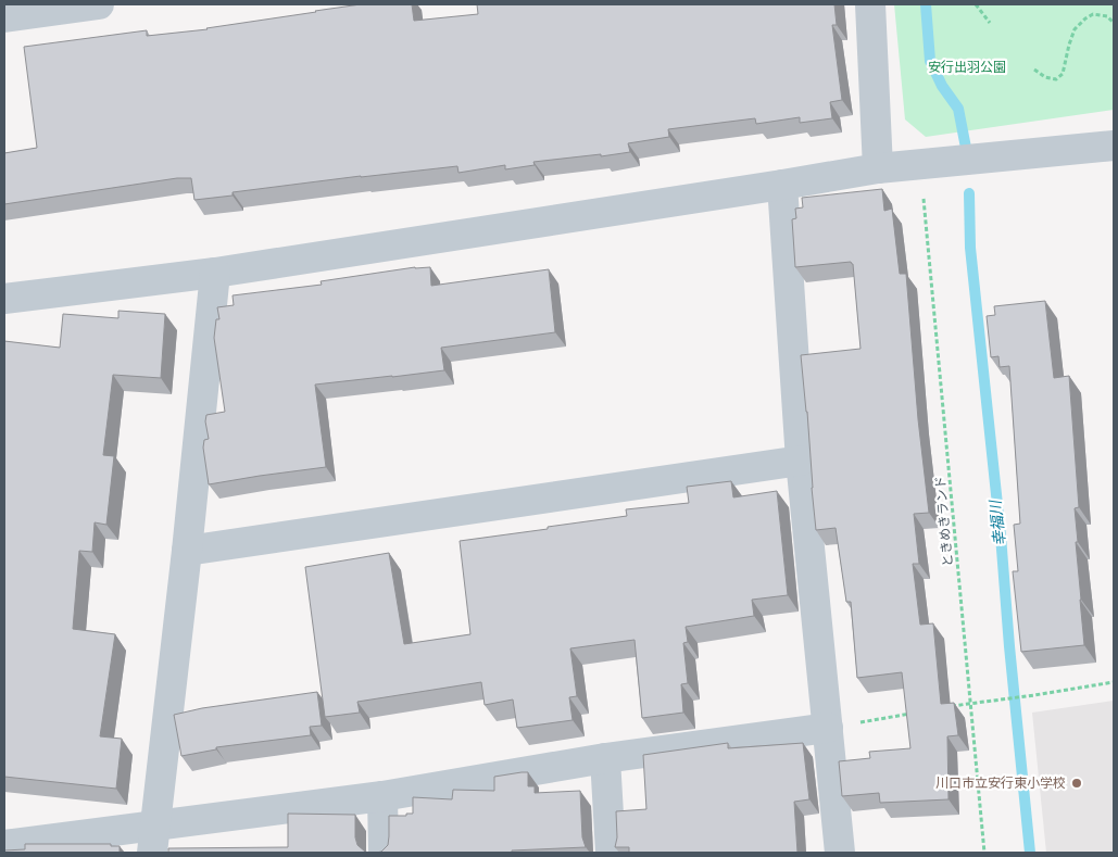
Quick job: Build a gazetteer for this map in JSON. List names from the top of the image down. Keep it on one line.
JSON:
{"streets":{"path":["ときめきランド"]},"water":["幸福川"],"parks":["安行出羽公園"],"places":["川口市立安行東小学校"]}
